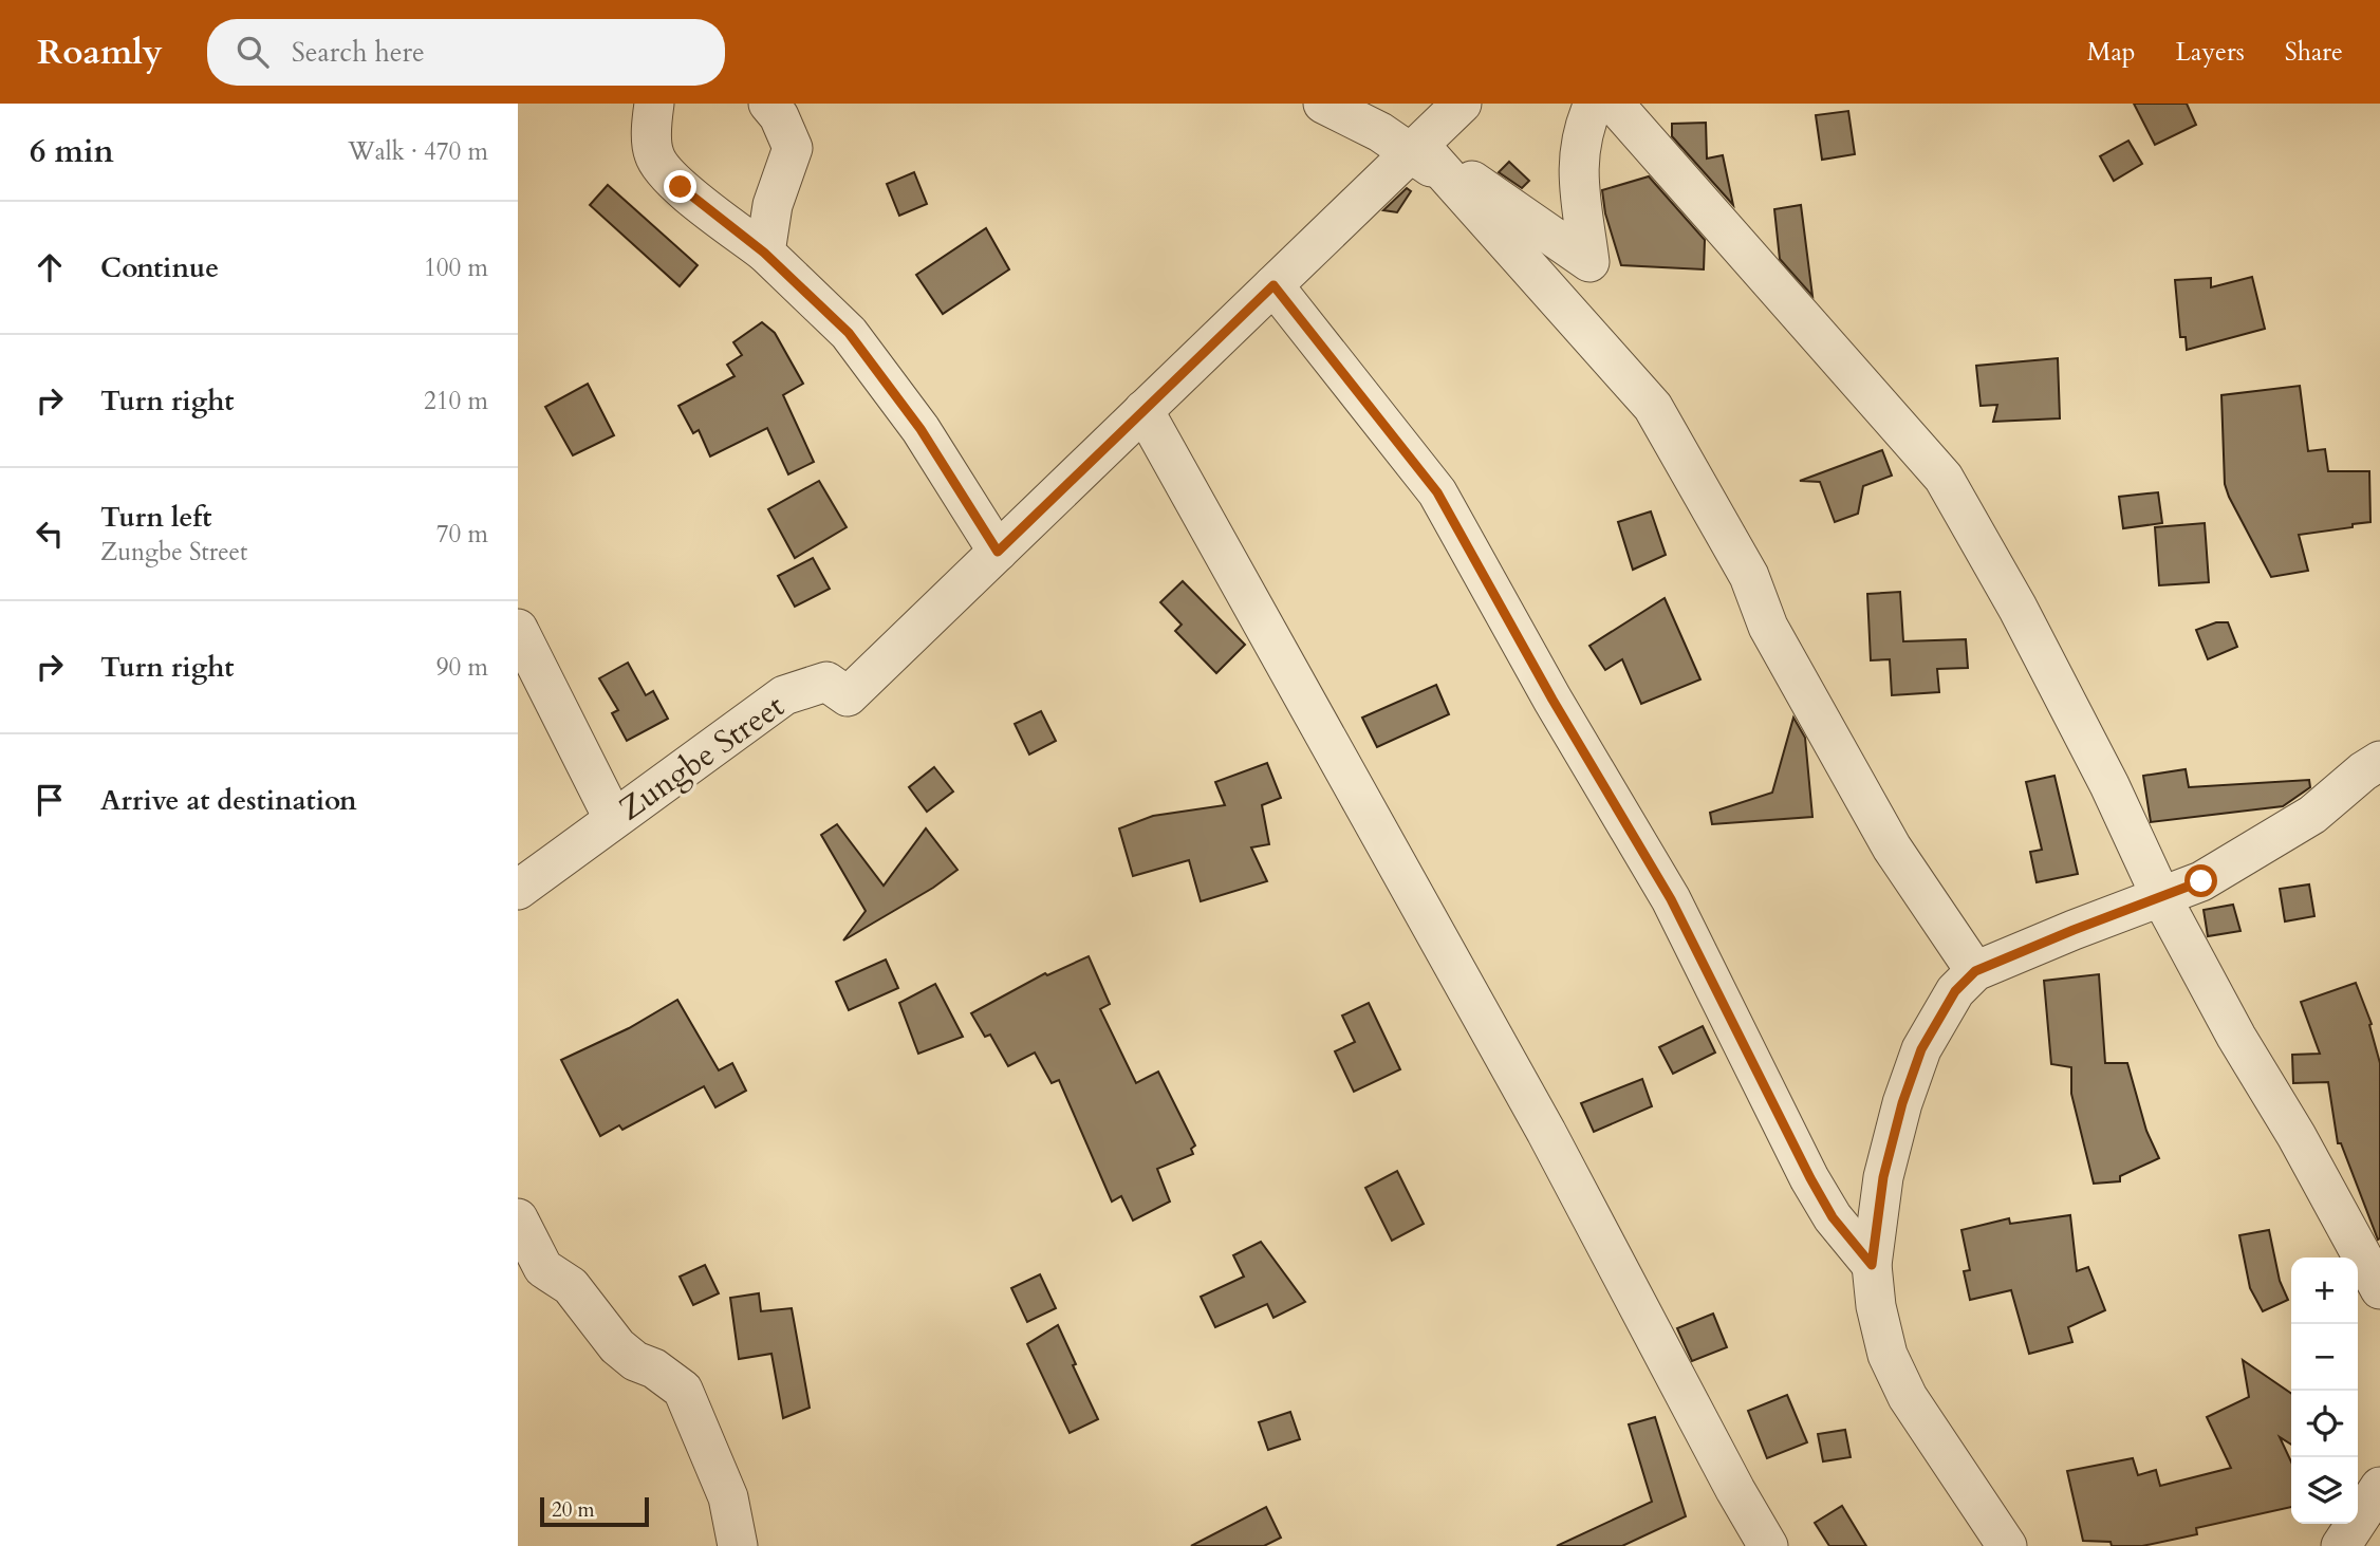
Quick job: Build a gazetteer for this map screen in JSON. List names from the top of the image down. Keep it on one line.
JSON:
{"streets":{"street":["Zungbe Street"]},"scale_bar":"20 m","page":{"header":"Roamly","search":"Search here","nav":["Map","Layers","Share"],"heading":["6 min","Walk · 470 m"],"list":[["Continue","100 m"],["Turn right","210 m"],["Turn left","Zungbe Street","70 m"],["Turn right","90 m"],"Arrive at destination"],"map_buttons":["+","−"],"scale":"20 m"}}
